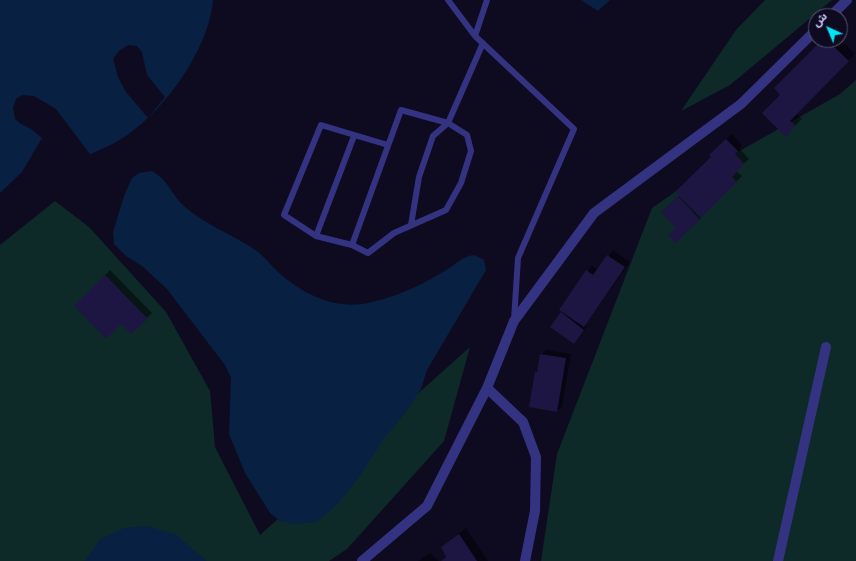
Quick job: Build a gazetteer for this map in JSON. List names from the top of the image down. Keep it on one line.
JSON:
{"north":"top left"}
